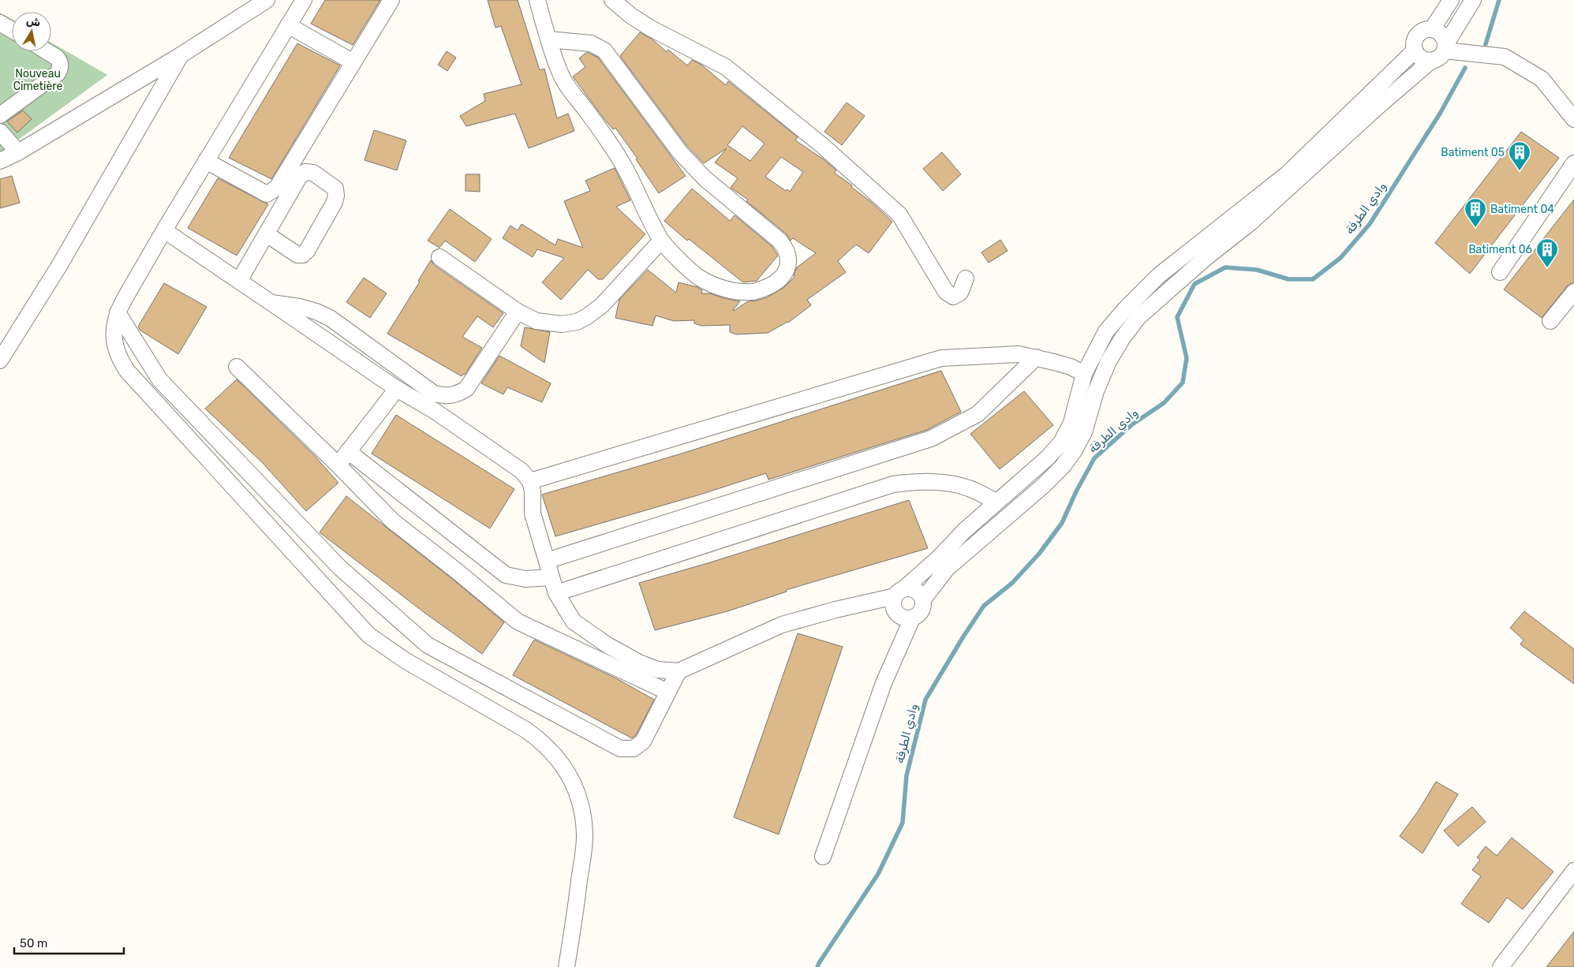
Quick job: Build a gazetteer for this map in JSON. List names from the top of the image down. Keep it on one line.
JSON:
{"water":["وادي الطرفة"],"parks":["Nouveau Cimetière"],"places":{"building":["Batiment 05","Batiment 04","Batiment 06"]},"scale_bar":"50 m","north":"top"}
